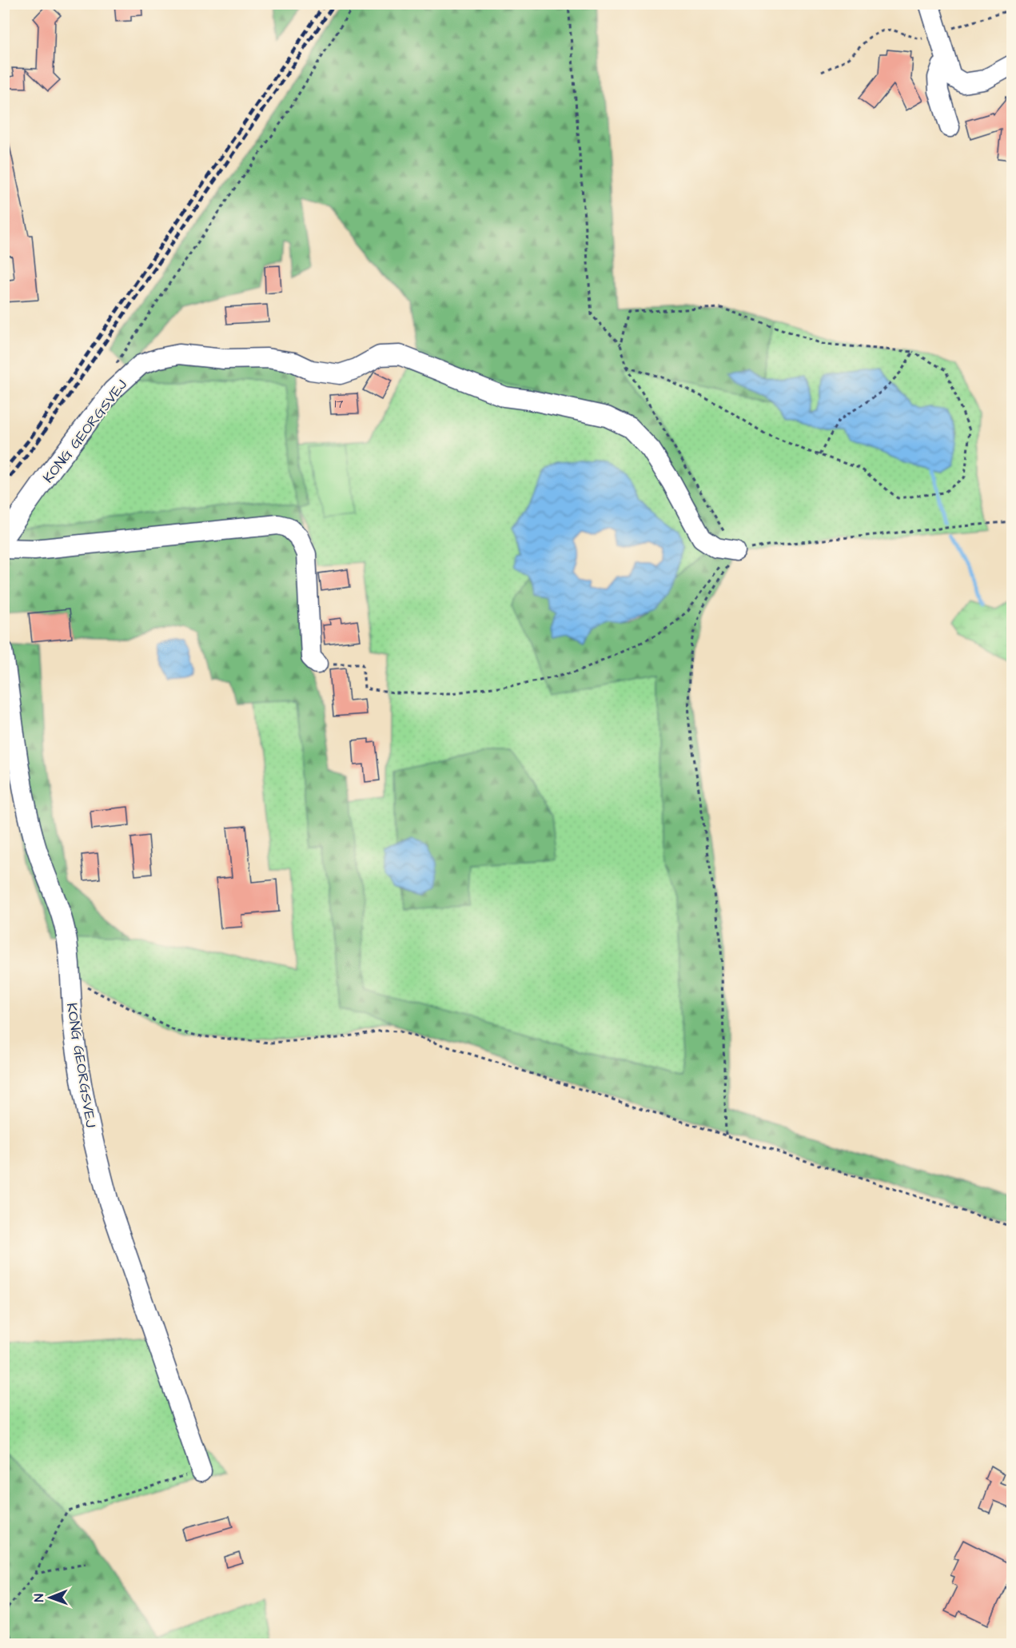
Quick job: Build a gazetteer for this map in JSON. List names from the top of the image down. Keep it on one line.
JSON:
{"streets":{"street":["KONG GEORGSVEJ"]},"house_numbers":["17"],"north":"left"}
